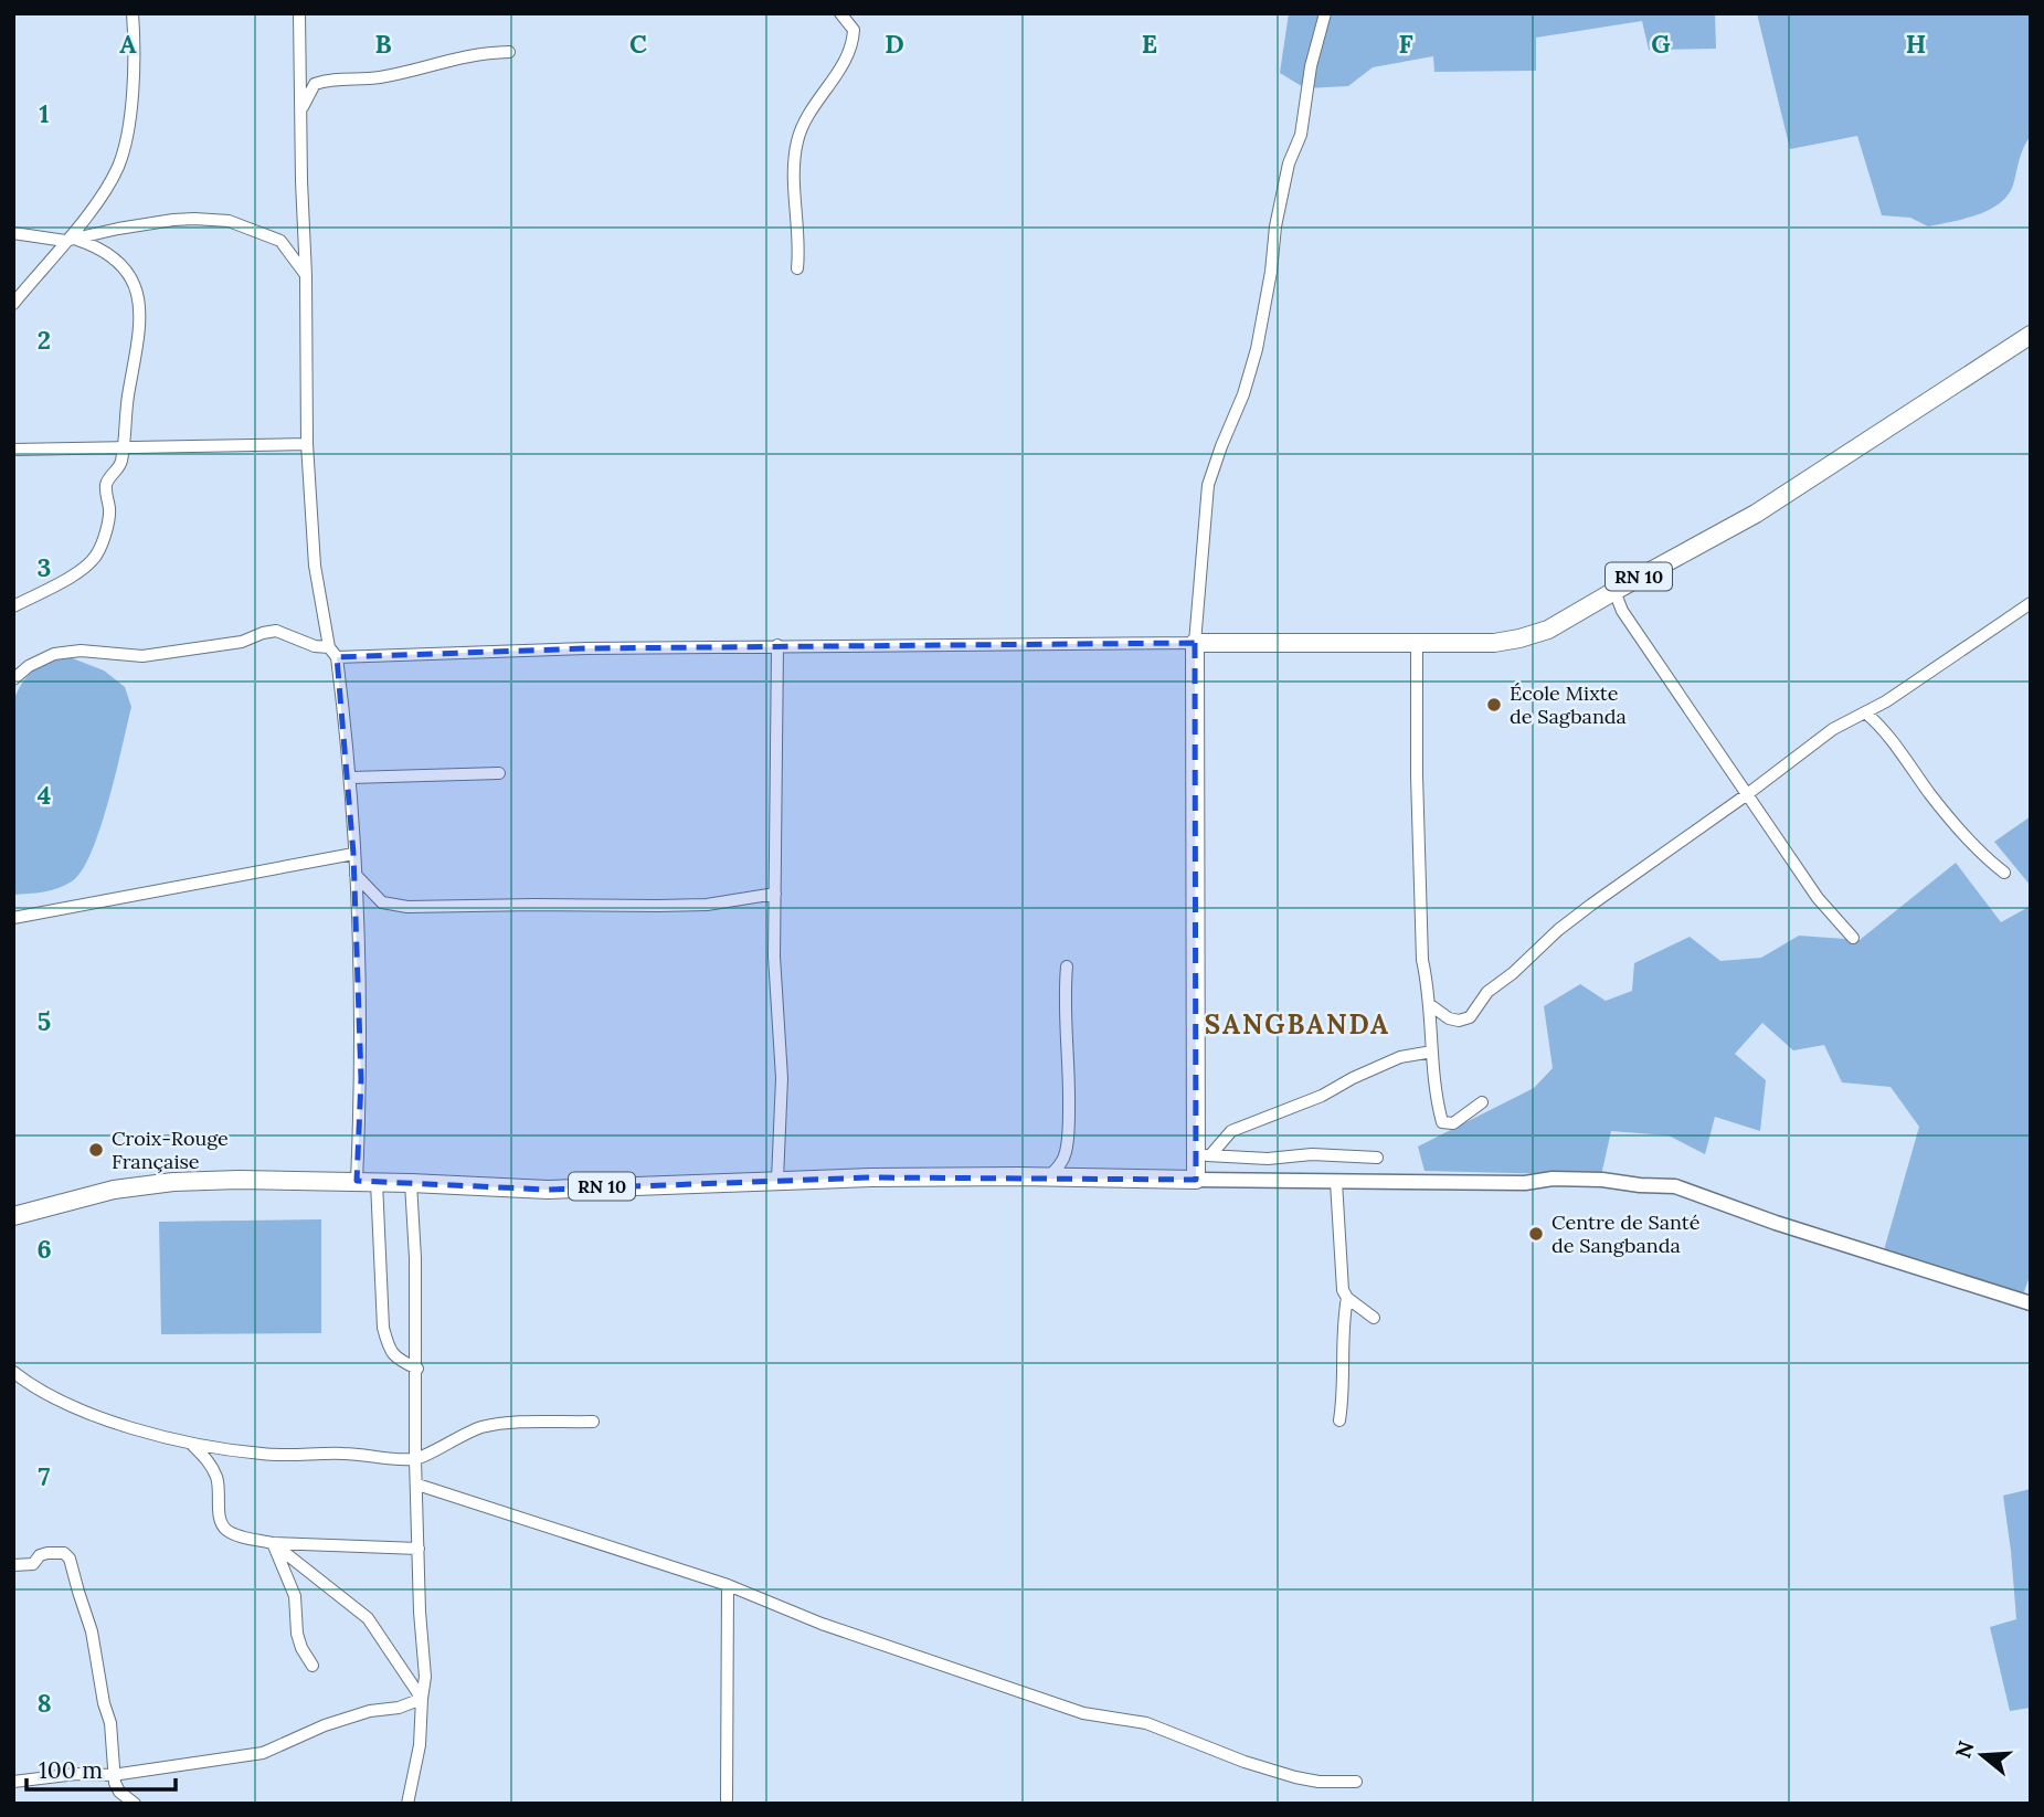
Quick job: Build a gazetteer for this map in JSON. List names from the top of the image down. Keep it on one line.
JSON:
{"streets":{"main road":["RN 10"]},"districts":["SANGBANDA"],"places":["École Mixte de Sagbanda","Croix-Rouge Française","Centre de Santé de Sangbanda"],"scale_bar":"100 m","north":"left","grid":{"columns":["A","B","C","D","E","F","G","H"],"rows":["1","2","3","4","5","6","7","8"]}}
